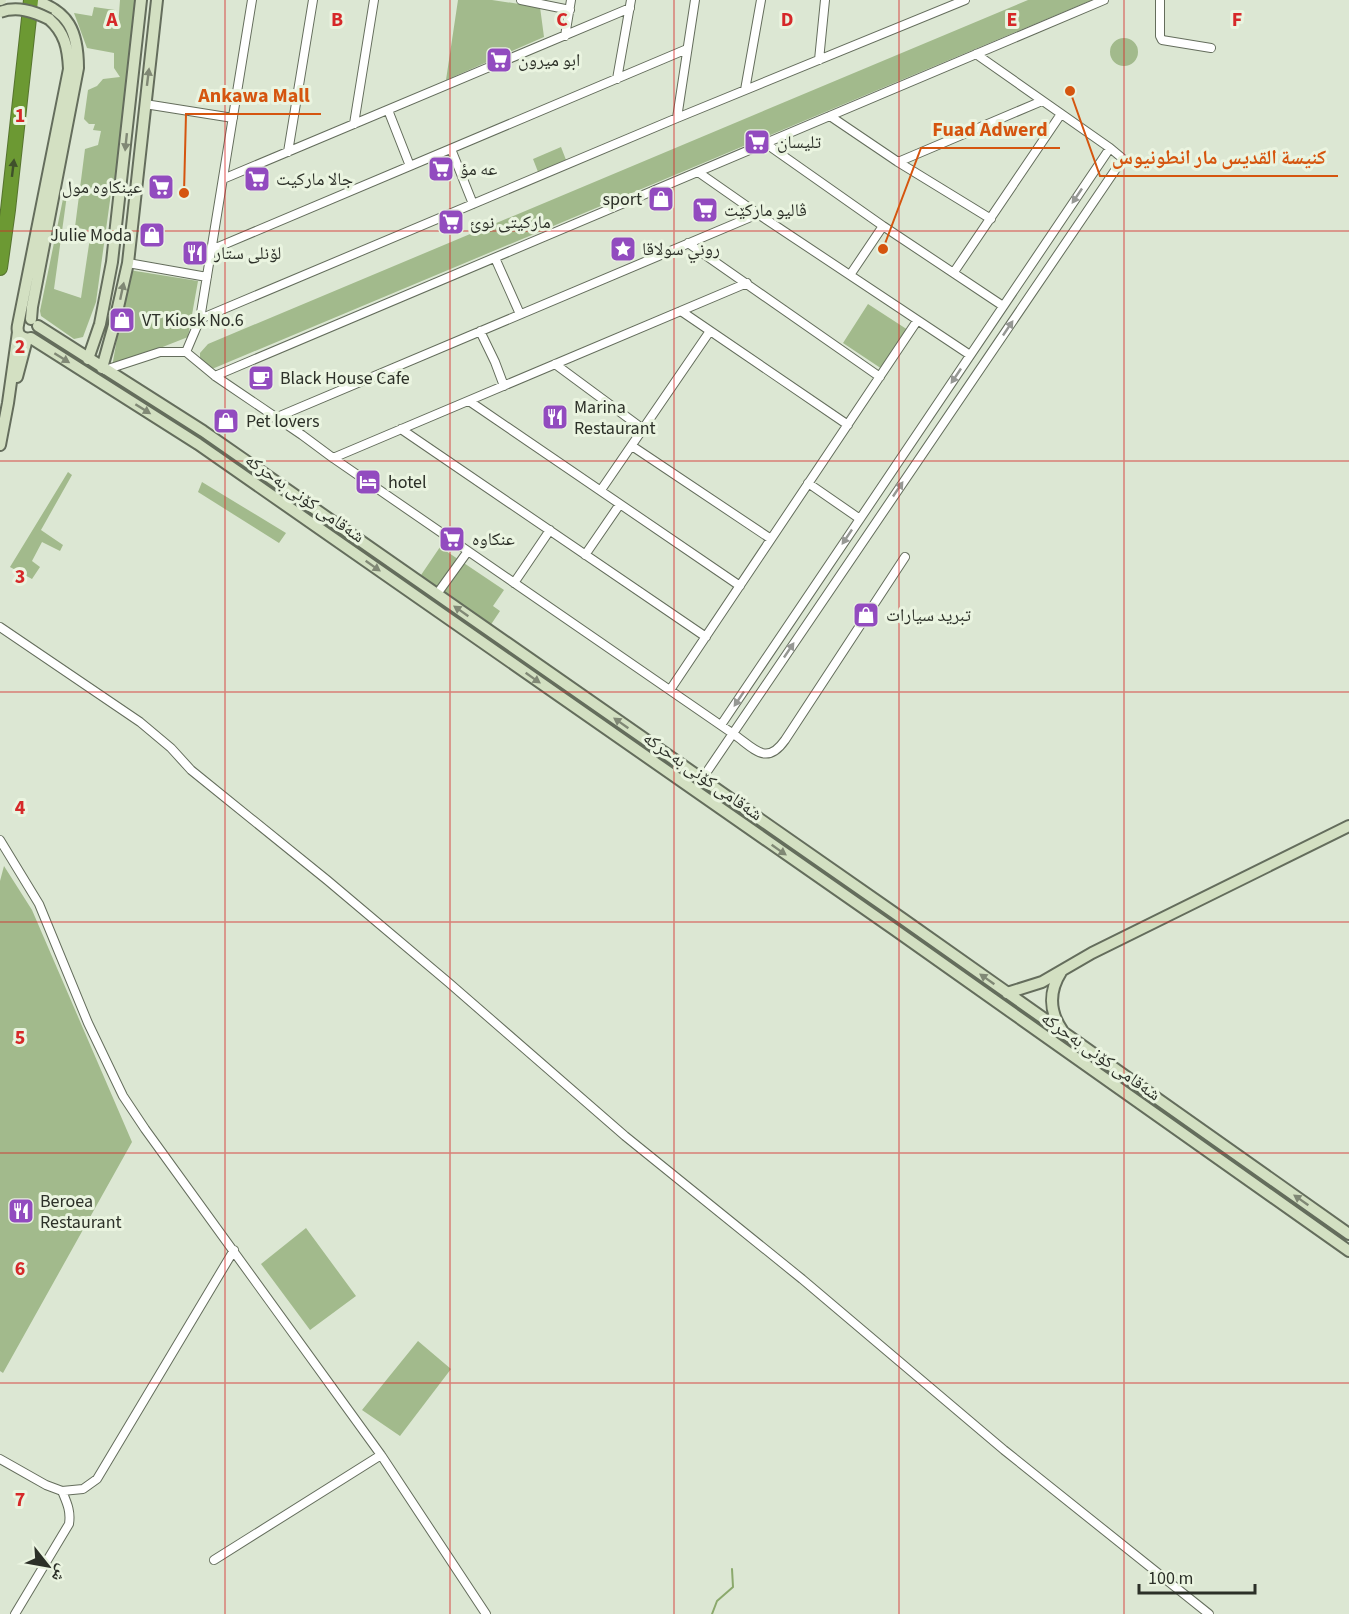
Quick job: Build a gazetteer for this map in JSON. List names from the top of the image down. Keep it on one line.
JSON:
{"streets":{"street":["شەقامی کۆنی بەحرکە"]},"places":{"supermarket":["ابو ميرون","تليسان","عه مؤ","جالا ماركيت","عينكاوه مول","ڤالیو مارکێت","مارکیتی نوئ","عنكاوه"],"other":["كنيسة القديس مار انطونيوس","Ankawa Mall","Fuad Adwerd"],"shop":["sport","Julie Moda","VT Kiosk No.6","Pet lovers","تبريد سيارات"],"place":["روني سولاقا"],"restaurant":["لۆنلی ستار","Marina Restaurant","Beroea Restaurant"],"cafe":["Black House Cafe"],"hotel":["hotel"]},"scale_bar":"100 m","north":"bottom right","grid":{"columns":["A","B","C","D","E","F"],"rows":["1","2","3","4","5","6","7"]}}
